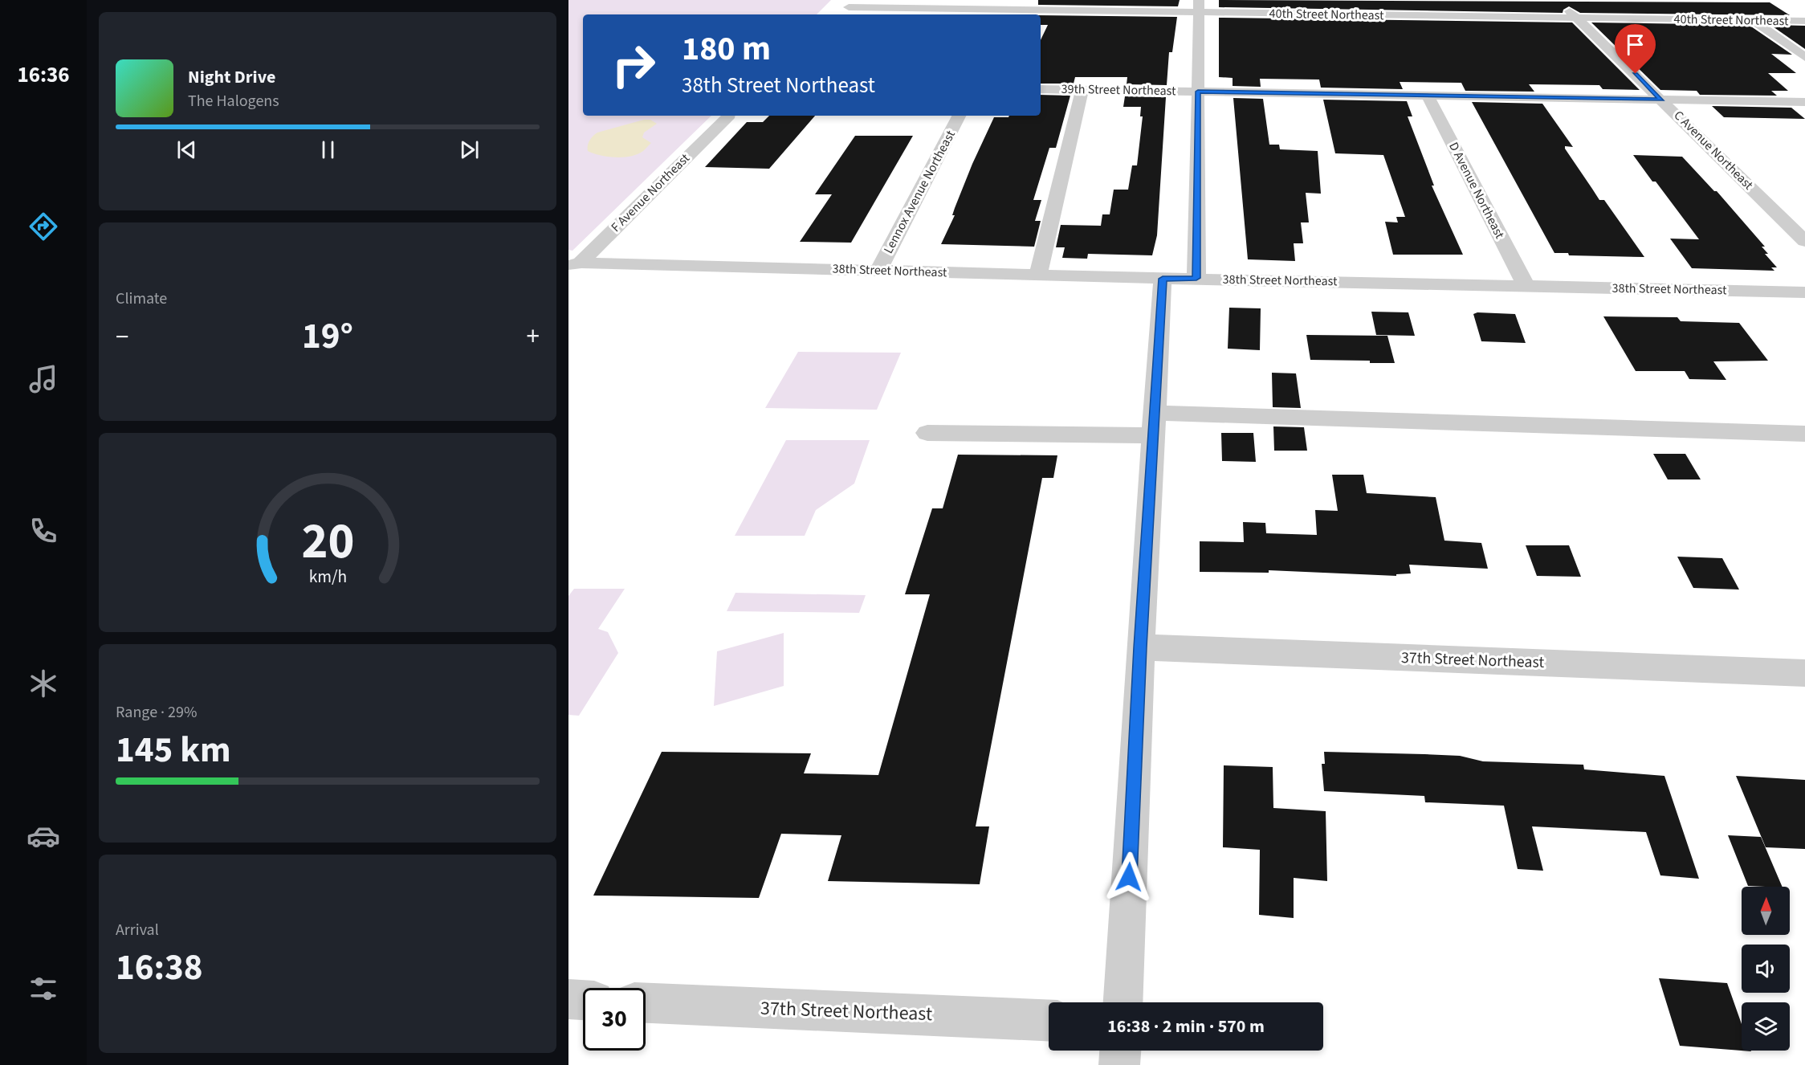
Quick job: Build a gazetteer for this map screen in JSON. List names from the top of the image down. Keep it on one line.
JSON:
{"streets":{"street":["40th Street Northeast","39th Street Northeast","C Avenue Northeast","D Avenue Northeast","Lennox Avenue Northeast","F Avenue Northeast","38th Street Northeast","37th Street Northeast"]},"crossings":[["40th Street Northeast","C Avenue Northeast"],["39th Street Northeast","C Avenue Northeast"],["39th Street Northeast","D Avenue Northeast"],["D Avenue Northeast","38th Street Northeast"],["Lennox Avenue Northeast","38th Street Northeast"],["F Avenue Northeast","38th Street Northeast"]],"north":"top","page":{"tabs":"16:36","turn":["180 m","38th Street Northeast"],"song":["Night Drive","The Halogens"],"tile":["Climate",["Range · 29%","145 km"],["Arrival","16:38"]],"heat":["−","19°","+"],"limit":"30","trip":"16:38 · 2 min · 570 m","gauge":["20","km/h"]}}
